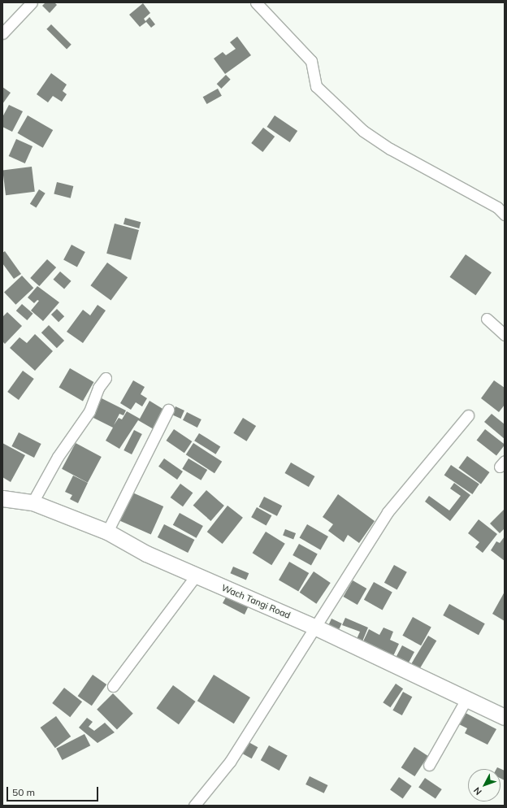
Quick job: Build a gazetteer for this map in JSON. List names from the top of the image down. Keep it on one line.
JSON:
{"streets":{"main road":["Wach Tangi Road"]},"scale_bar":"50 m","north":"bottom left"}
